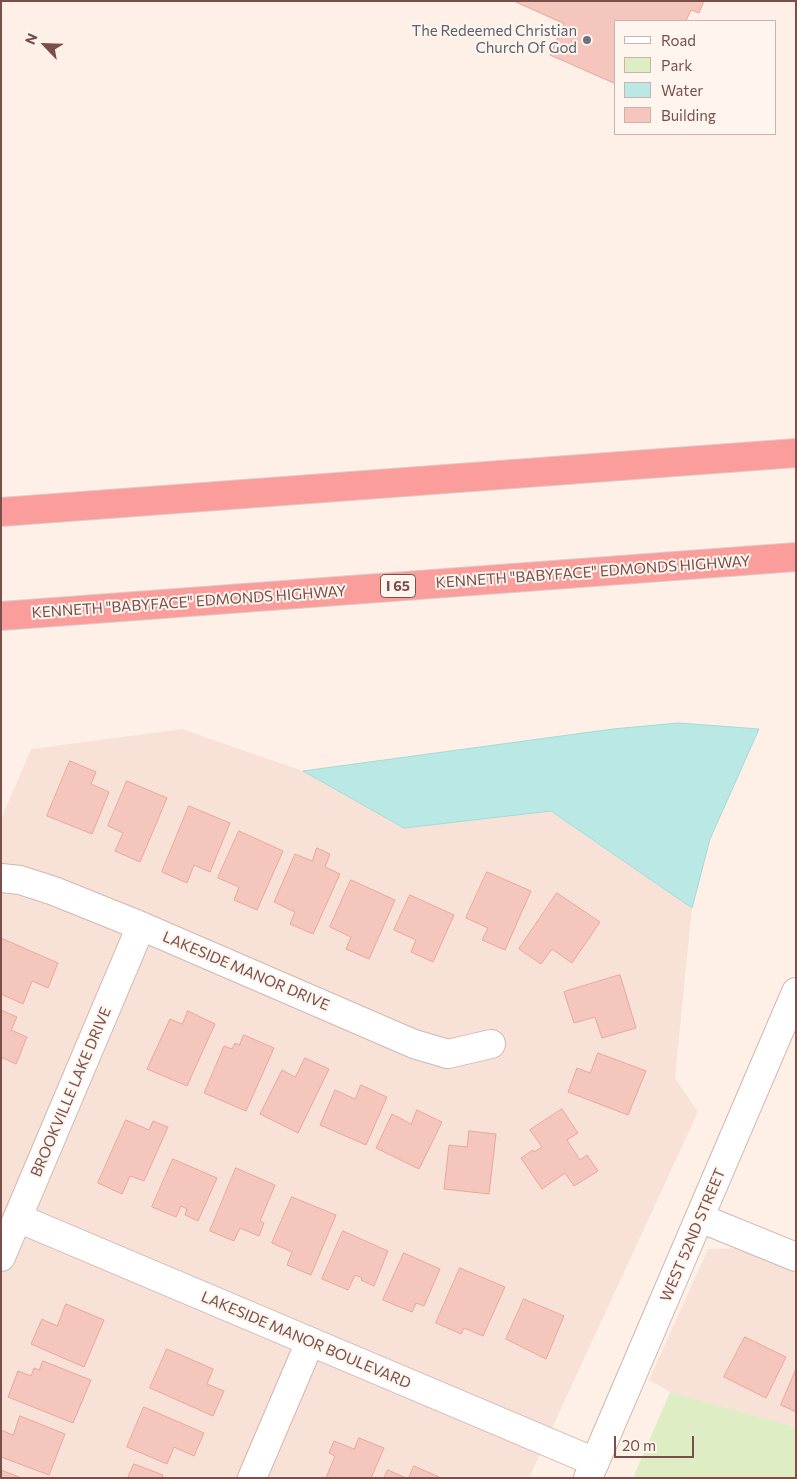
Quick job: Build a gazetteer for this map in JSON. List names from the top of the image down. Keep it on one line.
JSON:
{"streets":{"highway":["KENNETH \"BABYFACE\" EDMONDS HIGHWAY","I 65"],"street":["LAKESIDE MANOR DRIVE","BROOKVILLE LAKE DRIVE","WEST 52ND STREET","LAKESIDE MANOR BOULEVARD"]},"crossings":[["LAKESIDE MANOR DRIVE","BROOKVILLE LAKE DRIVE"],["BROOKVILLE LAKE DRIVE","LAKESIDE MANOR BOULEVARD"],["WEST 52ND STREET","LAKESIDE MANOR BOULEVARD"]],"places":["The Redeemed Christian Church Of God"],"legend":["Road","Park","Water","Building"],"scale_bar":"20 m","north":"top left"}
